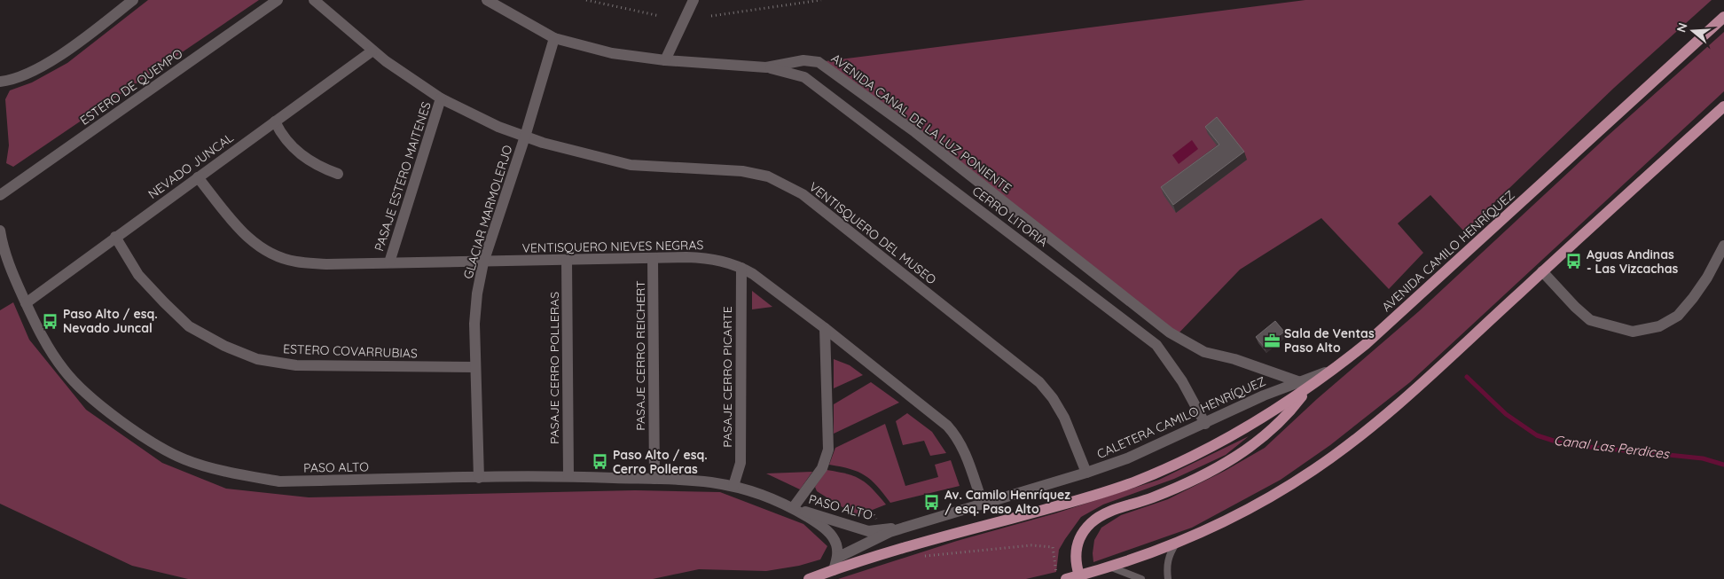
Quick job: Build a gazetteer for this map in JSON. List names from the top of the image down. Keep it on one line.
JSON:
{"streets":{"main road":["AVENIDA CAMILO HENRÍQUEZ"],"street":["ESTERO DE QUEMPO","AVENIDA CANAL DE LA LUZ PONIENTE","NEVADO JUNCAL","PASAJE ESTERO MAITENES","GLACIAR MARMOLERJO","CERRO LITORIA","VENTISQUERO DEL MUSEO","VENTISQUERO NIEVES NEGRAS","ESTERO COVARRUBIAS","PASAJE CERRO REICHERT","PASAJE CERRO POLLERAS","PASAJE CERRO PICARTE","CALETERA CAMILO HENRÍQUEZ","PASO ALTO"]},"crossings":[["AVENIDA CANAL DE LA LUZ PONIENTE","GLACIAR MARMOLERJO"],["AVENIDA CANAL DE LA LUZ PONIENTE","CERRO LITORIA"],["AVENIDA CANAL DE LA LUZ PONIENTE","AVENIDA CAMILO HENRÍQUEZ"],["AVENIDA CANAL DE LA LUZ PONIENTE","CALETERA CAMILO HENRÍQUEZ"],["NEVADO JUNCAL","VENTISQUERO DEL MUSEO"],["NEVADO JUNCAL","VENTISQUERO NIEVES NEGRAS"],["NEVADO JUNCAL","ESTERO COVARRUBIAS"],["NEVADO JUNCAL","PASO ALTO"],["PASAJE ESTERO MAITENES","VENTISQUERO DEL MUSEO"],["PASAJE ESTERO MAITENES","VENTISQUERO NIEVES NEGRAS"],["GLACIAR MARMOLERJO","VENTISQUERO DEL MUSEO"],["GLACIAR MARMOLERJO","VENTISQUERO NIEVES NEGRAS"],["GLACIAR MARMOLERJO","ESTERO COVARRUBIAS"],["GLACIAR MARMOLERJO","PASO ALTO"],["CERRO LITORIA","CALETERA CAMILO HENRÍQUEZ"],["VENTISQUERO DEL MUSEO","CALETERA CAMILO HENRÍQUEZ"],["VENTISQUERO NIEVES NEGRAS","PASAJE CERRO REICHERT"],["VENTISQUERO NIEVES NEGRAS","PASAJE CERRO POLLERAS"],["VENTISQUERO NIEVES NEGRAS","PASAJE CERRO PICARTE"],["VENTISQUERO NIEVES NEGRAS","CALETERA CAMILO HENRÍQUEZ"],["AVENIDA CAMILO HENRÍQUEZ","CALETERA CAMILO HENRÍQUEZ"],["AVENIDA CAMILO HENRÍQUEZ","PASO ALTO"],["PASAJE CERRO REICHERT","PASO ALTO"],["PASAJE CERRO POLLERAS","PASO ALTO"],["PASAJE CERRO PICARTE","PASO ALTO"],["CALETERA CAMILO HENRÍQUEZ","PASO ALTO"]],"water":["Canal Las Perdices"],"places":{"bus stop":["Aguas Andinas - Las Vizcachas","Paso Alto / esq. Nevado Juncal","Paso Alto / esq. Cerro Polleras","Av. Camilo Henríquez / esq. Paso Alto"],"office":["Sala de Ventas Paso Alto"]},"north":"left"}
